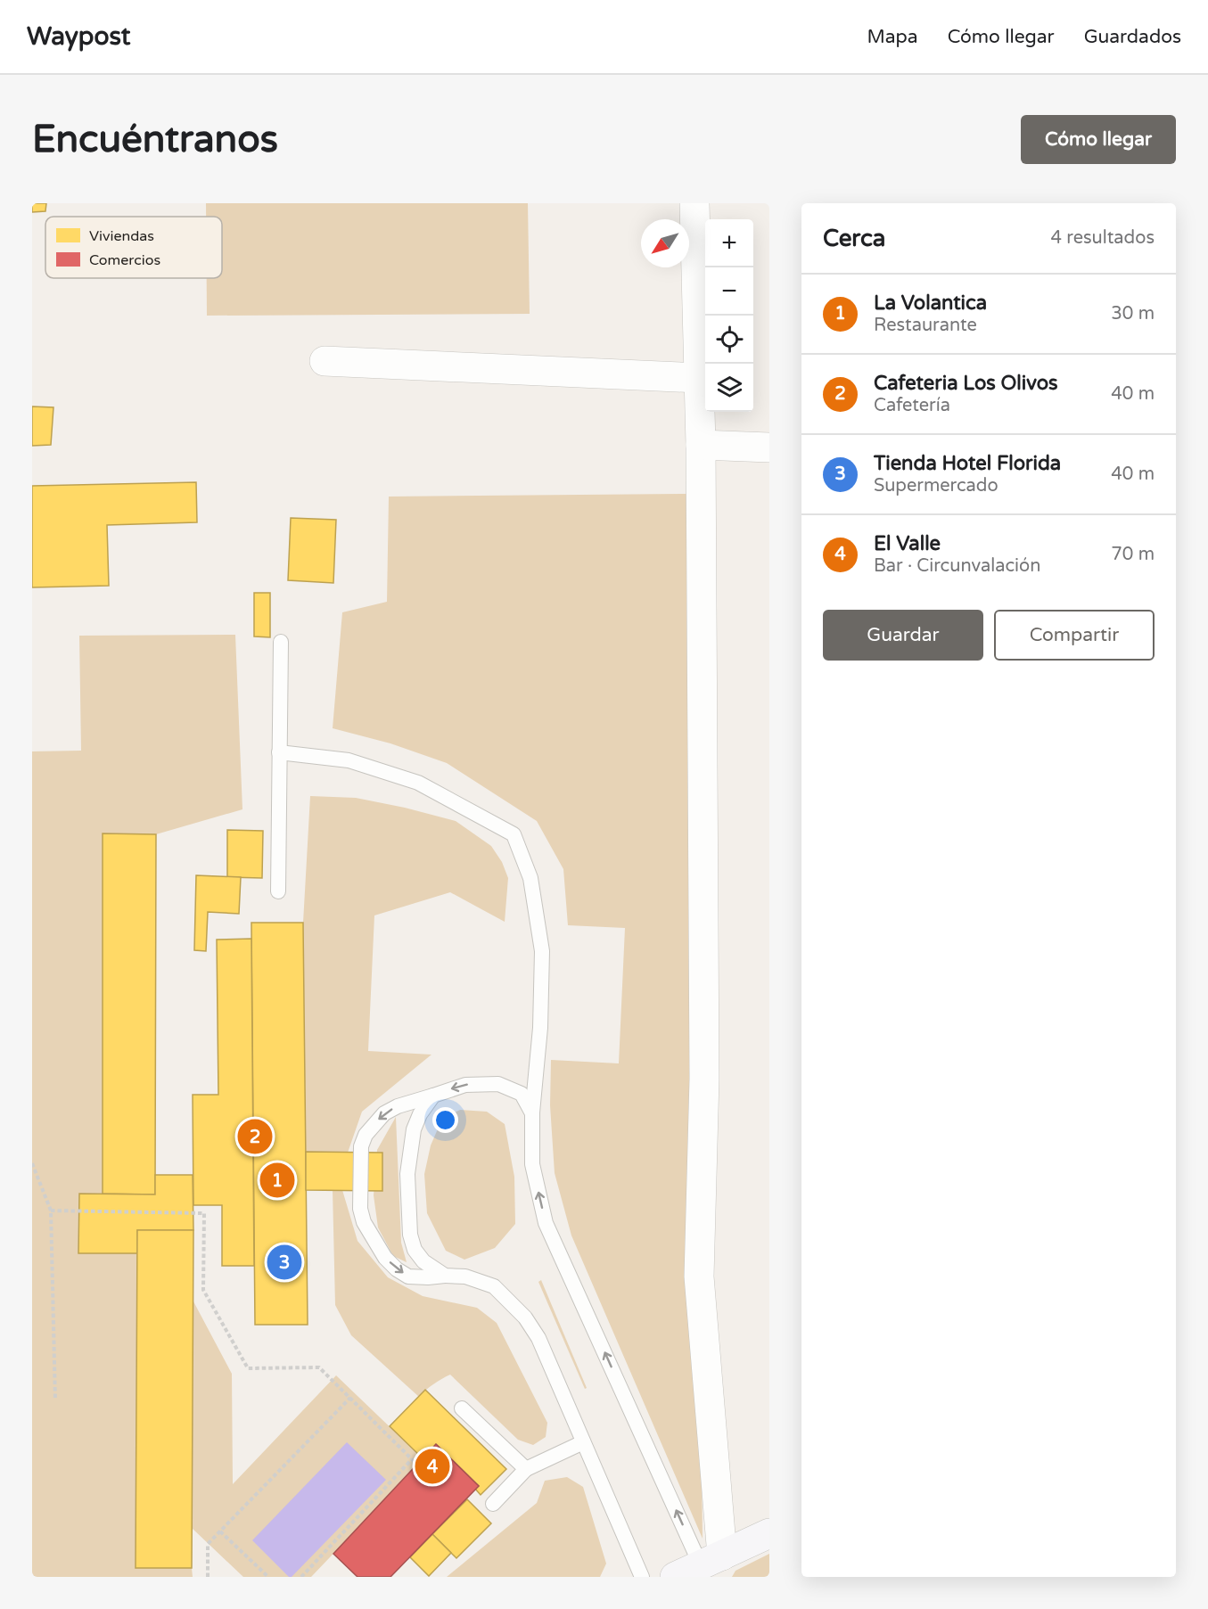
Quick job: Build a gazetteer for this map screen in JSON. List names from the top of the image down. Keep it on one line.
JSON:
{"legend":["Viviendas","Comercios"],"north":"bottom left","page":{"header":"Waypost","nav":["Mapa","Cómo llegar","Guardados"],"buttons":["Cómo llegar",["Guardar","Compartir"]],"title":"Encuéntranos","heading":["Cerca","4 resultados"],"map_buttons":["+","−"],"list":[{"mark":"1","name":"La Volantica","note":"Restaurante","value":"30 m"},{"mark":"2","name":"Cafeteria Los Olivos","note":"Cafetería","value":"40 m"},{"mark":"3","name":"Tienda Hotel Florida","note":"Supermercado","value":"40 m"},{"mark":"4","name":"El Valle","note":"Bar · Circunvalación","value":"70 m"}],"pins":["2","1","3","4"]}}
